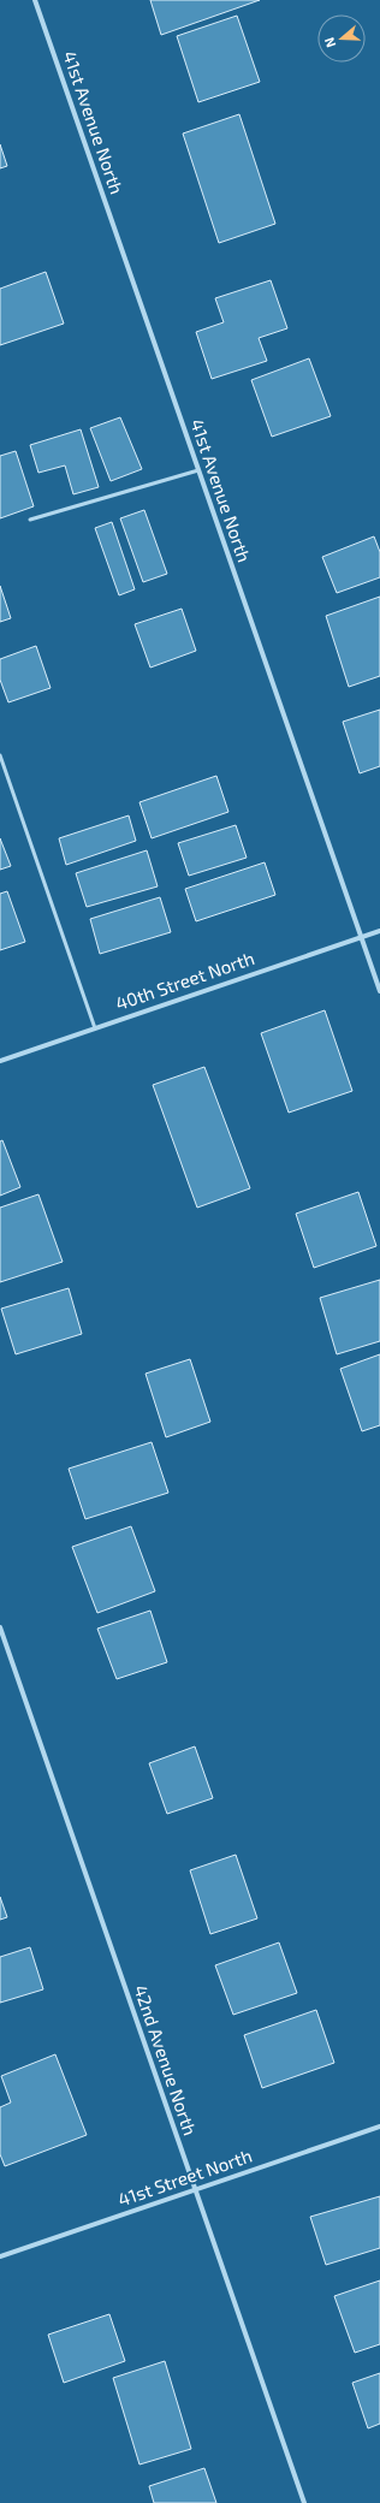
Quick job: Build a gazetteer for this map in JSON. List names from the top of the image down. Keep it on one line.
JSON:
{"streets":{"street":["41st Avenue North","40th Street North","42nd Avenue North","41st Street North"]},"crossings":[["41st Avenue North","40th Street North"],["42nd Avenue North","41st Street North"]],"north":"left"}
